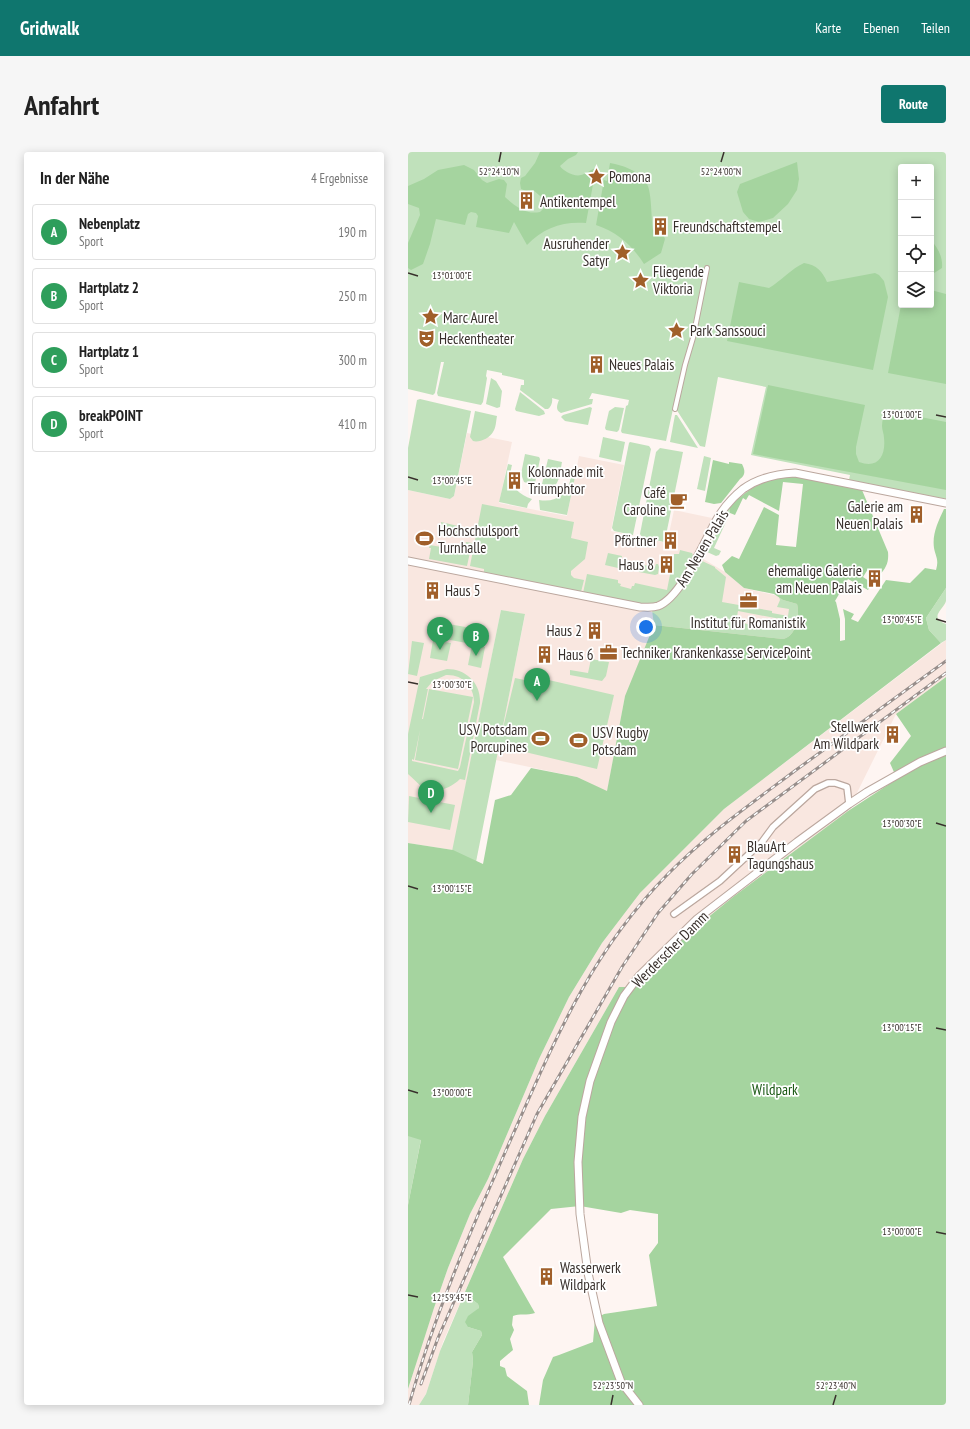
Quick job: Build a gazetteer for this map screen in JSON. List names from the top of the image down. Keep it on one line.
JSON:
{"streets":{"street":["Am Neuen Palais","Werderscher Damm"]},"parks":["Wildpark"],"places":{"place":["Pomona","Ausruhender Satyr","Fliegende Viktoria","Marc Aurel","Park Sanssouci"],"building":["Antikentempel","Freundschaftstempel","Neues Palais","Kolonnade mit Triumphtor","Galerie am Neuen Palais","Pförtner","Haus 8","ehemalige Galerie am Neuen Palais","Haus 5","Haus 2","Haus 6","Stellwerk Am Wildpark","BlauArt Tagungshaus","Wasserwerk Wildpark"],"theatre":["Heckentheater"],"cafe":["Café Caroline"],"sports":["Hochschulsport Turnhalle","USV Potsdam Porcupines","USV Rugby Potsdam"],"office":["Institut für Romanistik","Techniker Krankenkasse ServicePoint"]},"page":{"header":"Gridwalk","nav":["Karte","Ebenen","Teilen"],"buttons":"Route","title":"Anfahrt","heading":["In der Nähe","4 Ergebnisse"],"map_buttons":["+","−"],"list":[{"mark":"A","name":"Nebenplatz","note":"Sport","value":"190 m"},{"mark":"B","name":"Hartplatz 2","note":"Sport","value":"250 m"},{"mark":"C","name":"Hartplatz 1","note":"Sport","value":"300 m"},{"mark":"D","name":"breakPOINT","note":"Sport","value":"410 m"}],"pins":["C","B","A","D"]},"coordinates":["52°24'10\"N","52°24'00\"N","13°01'00\"E","13°00'45\"E","13°00'30\"E","13°00'15\"E","13°00'00\"E","12°59'45\"E","52°23'50\"N","52°23'40\"N"]}
